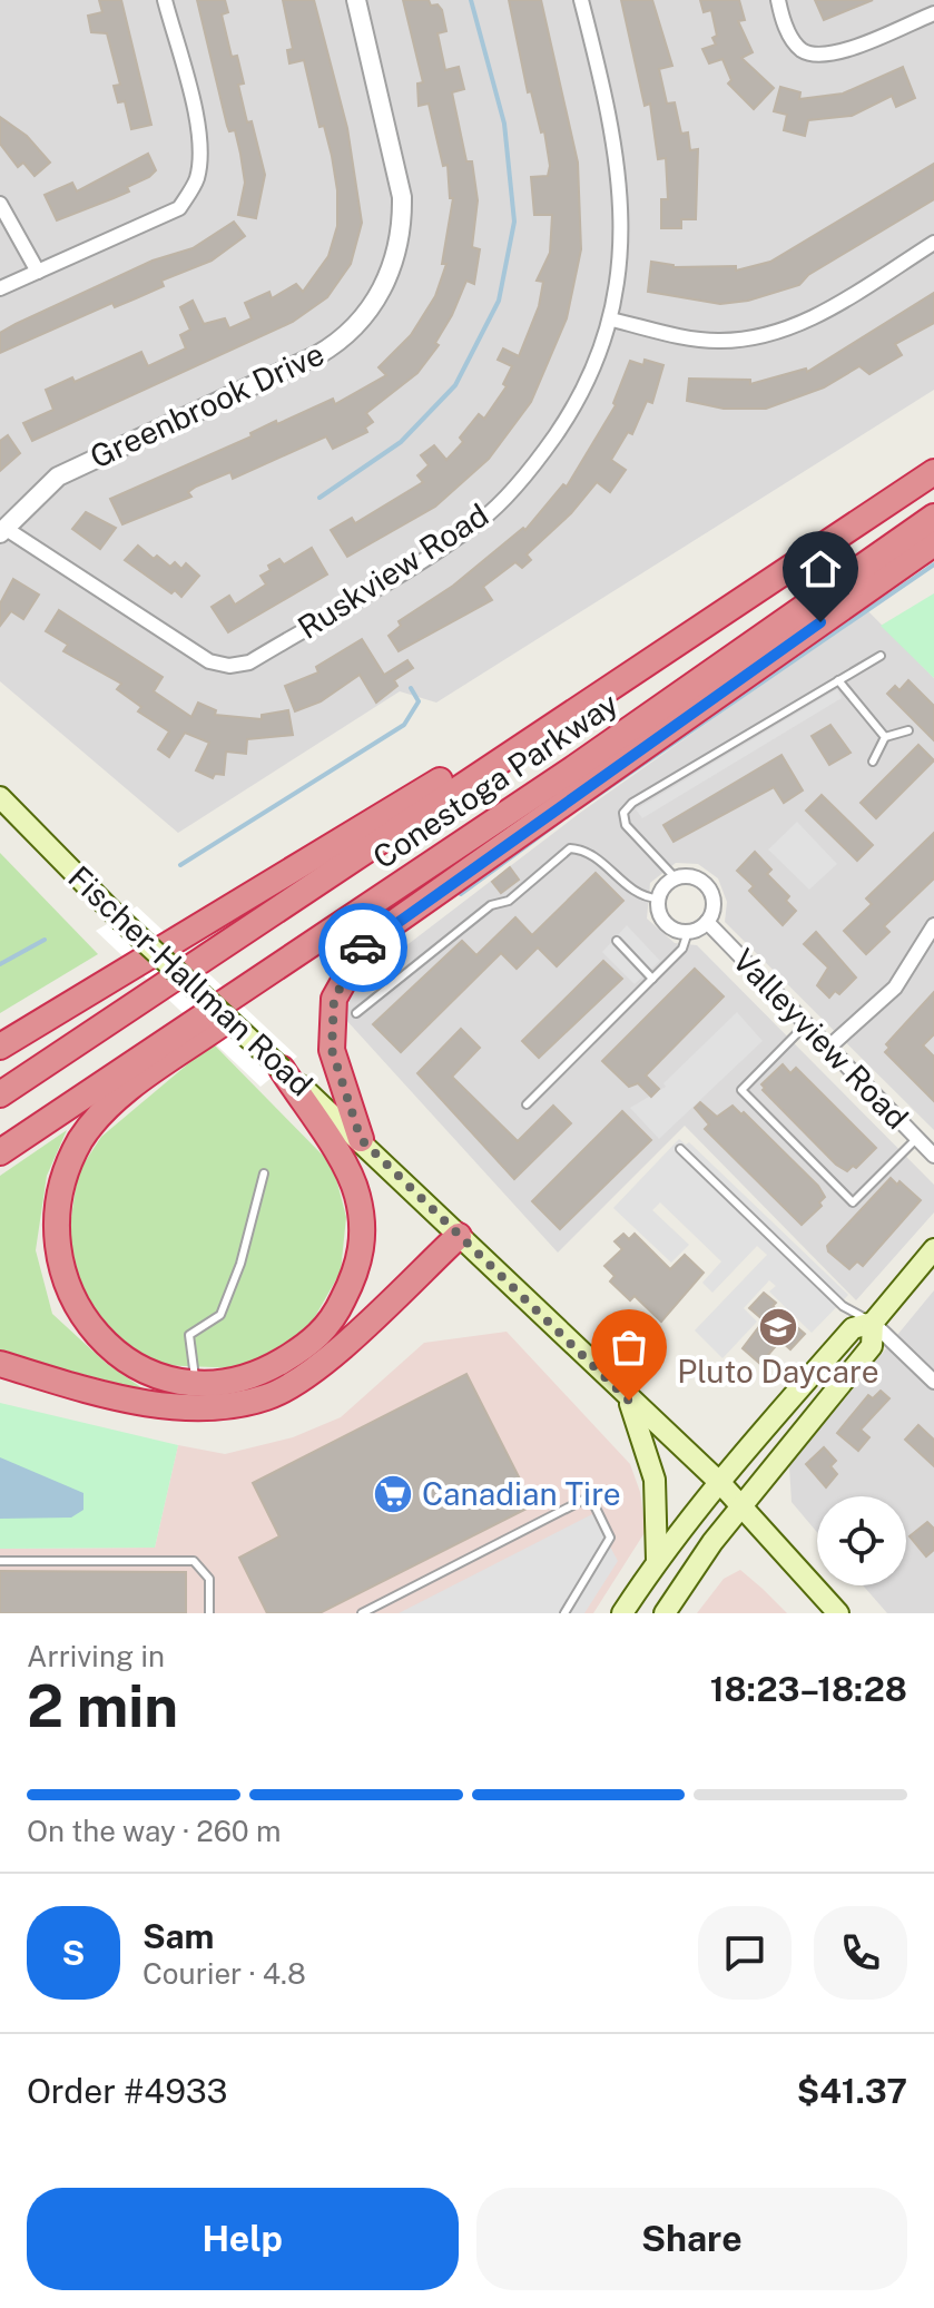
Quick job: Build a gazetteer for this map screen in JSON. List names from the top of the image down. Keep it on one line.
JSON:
{"streets":{"highway":["Conestoga Parkway"],"main road":["Fischer-Hallman Road"],"street":["Greenbrook Drive","Ruskview Road","Valleyview Road"]},"crossings":[["Greenbrook Drive","Ruskview Road"]],"places":{"school or university":["Pluto Daycare"],"supermarket":["Canadian Tire"]},"page":{"heading":["2 min","Arriving in","18:23–18:28"],"panel":["Sam","Courier · 4.8","Order #4933","$41.37"],"bar":"On the way · 260 m","round":"S","buttons":["Help","Share"]}}
